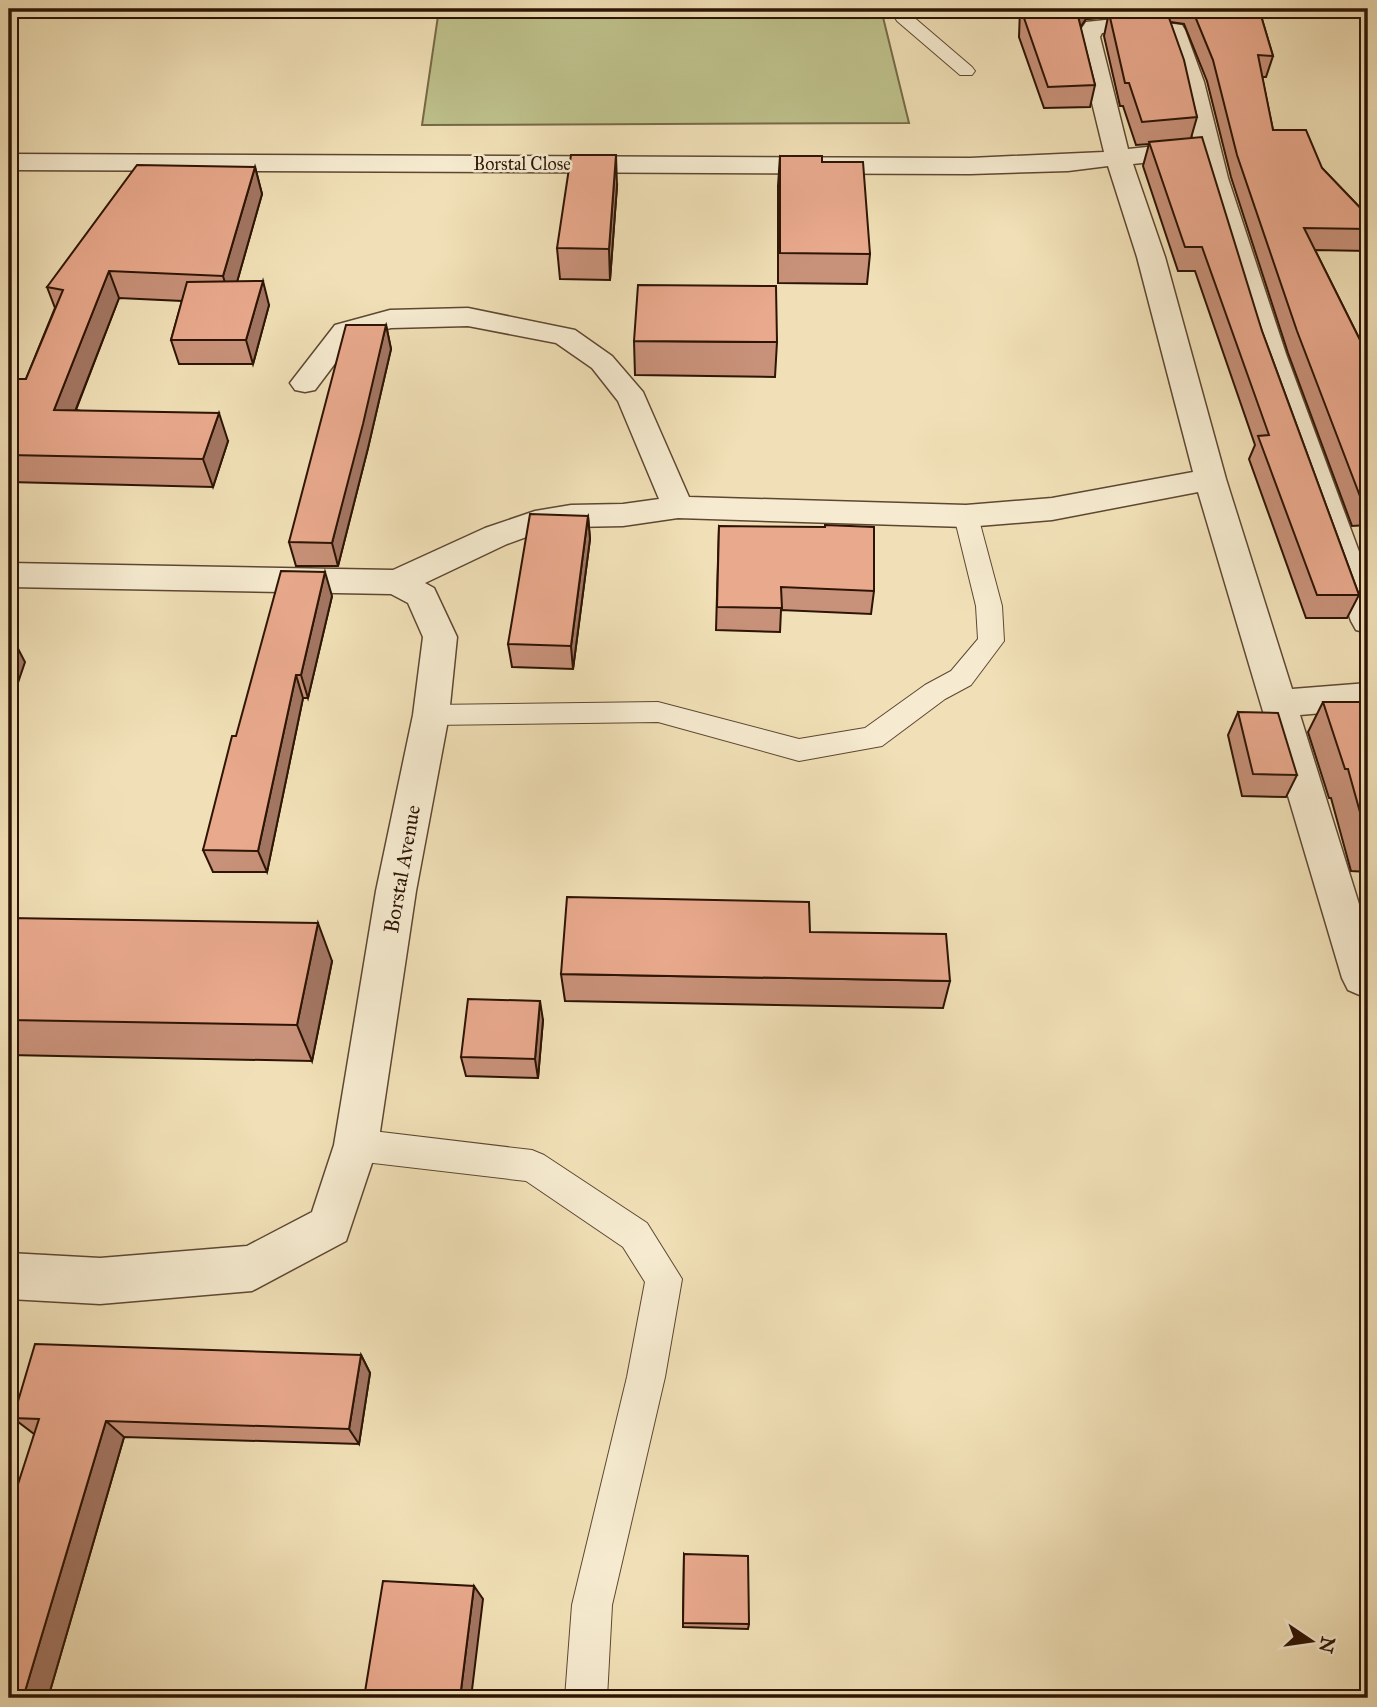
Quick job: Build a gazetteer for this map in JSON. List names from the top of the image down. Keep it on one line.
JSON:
{"streets":{"street":["Borstal Close","Borstal Avenue"]},"north":"right"}
